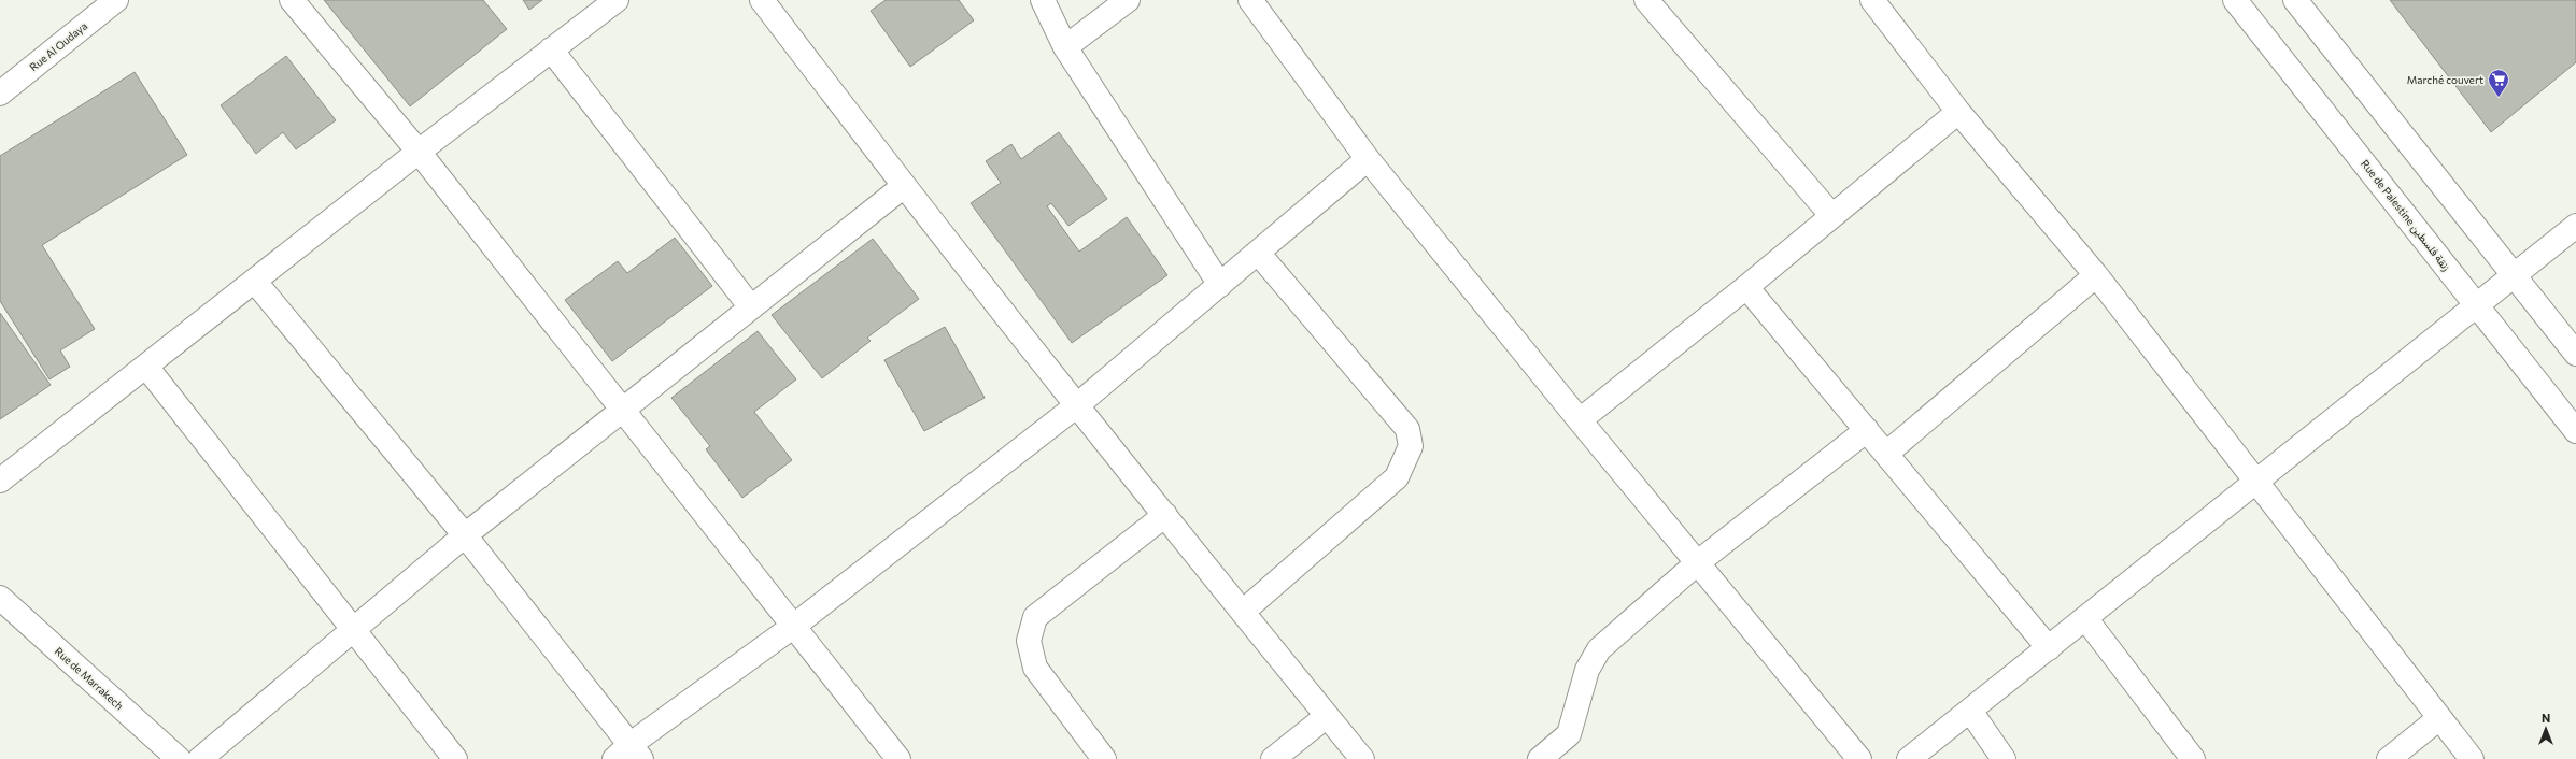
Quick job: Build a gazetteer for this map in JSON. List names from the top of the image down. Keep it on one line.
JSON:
{"streets":{"street":["Rue Al Oudaya","Rue de Palestine زنقة فلسطين","Rue de Marrakech"]},"places":{"supermarket":["Marché couvert"]},"north":"top"}
